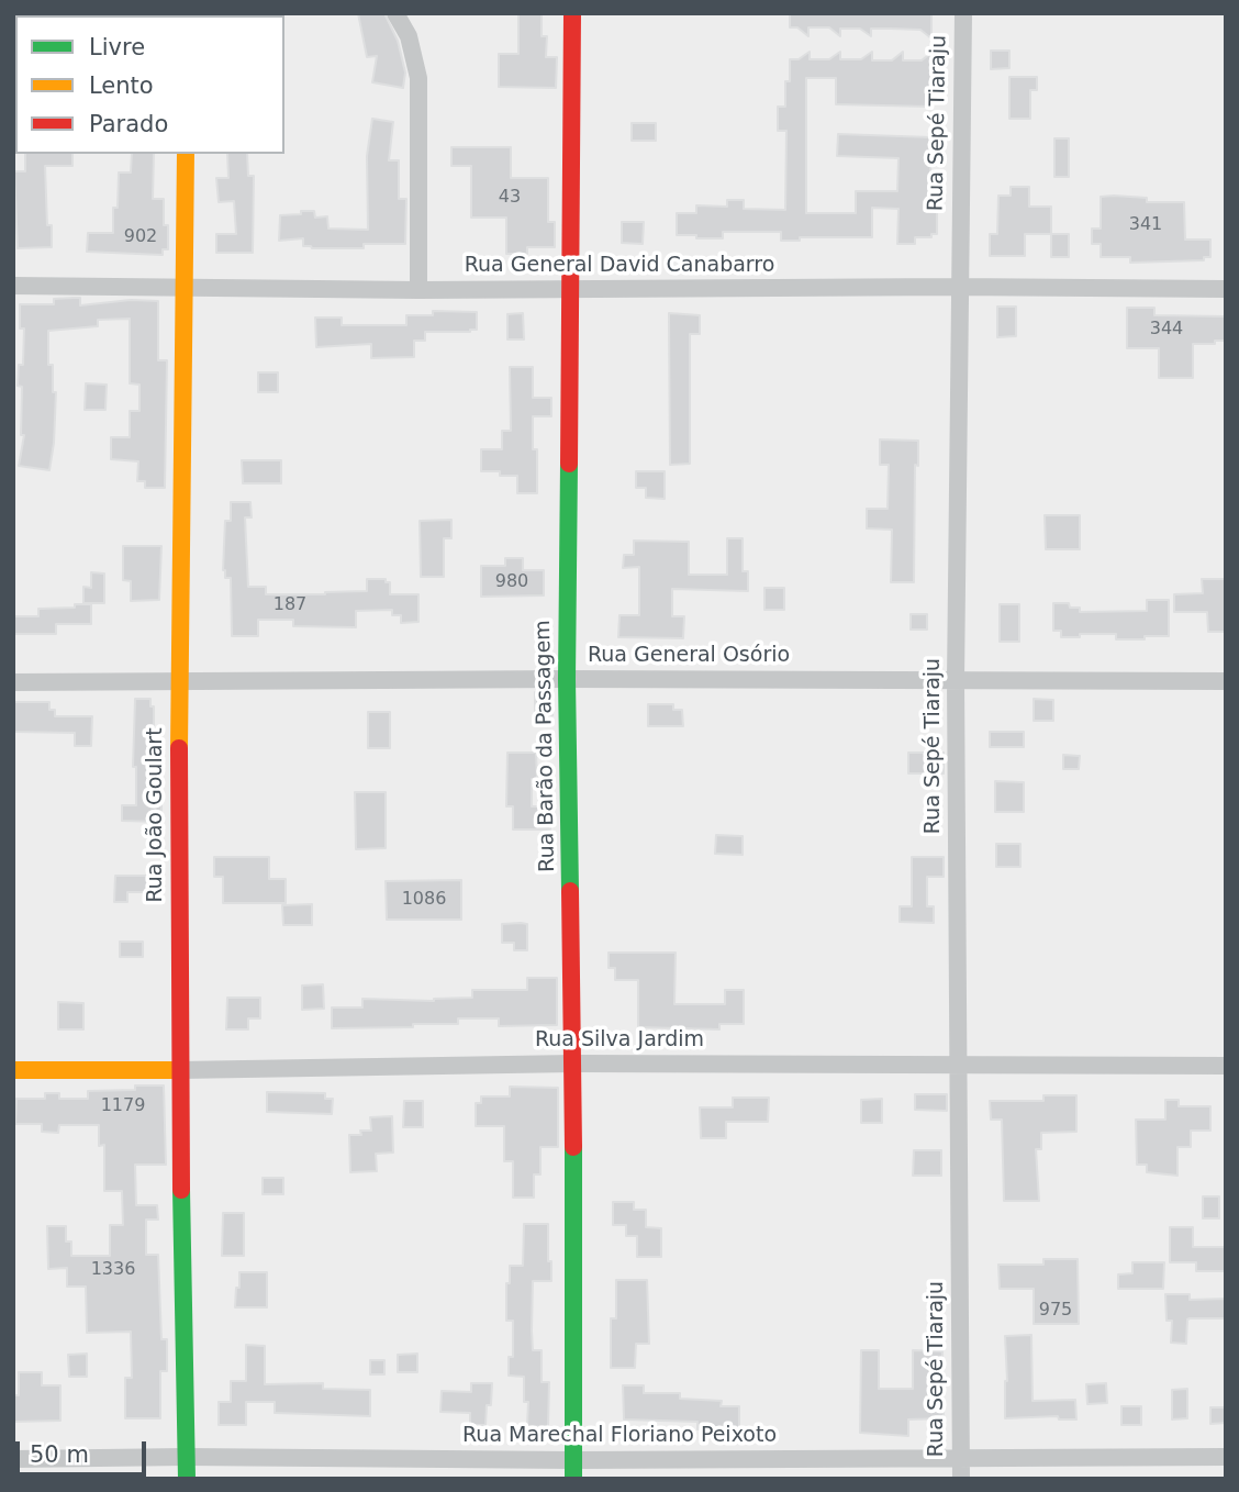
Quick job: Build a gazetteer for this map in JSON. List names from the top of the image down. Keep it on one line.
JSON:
{"streets":{"street":["Rua Sepé Tiaraju","Rua General David Canabarro","Rua General Osório","Rua Barão da Passagem","Rua João Goulart","Rua Silva Jardim","Rua Marechal Floriano Peixoto"]},"crossings":[["Rua Sepé Tiaraju","Rua General David Canabarro"],["Rua Sepé Tiaraju","Rua General Osório"],["Rua Sepé Tiaraju","Rua Silva Jardim"],["Rua Sepé Tiaraju","Rua Marechal Floriano Peixoto"],["Rua General David Canabarro","Rua Barão da Passagem"],["Rua General David Canabarro","Rua João Goulart"],["Rua General Osório","Rua Barão da Passagem"],["Rua General Osório","Rua João Goulart"],["Rua Barão da Passagem","Rua Silva Jardim"],["Rua Barão da Passagem","Rua Marechal Floriano Peixoto"],["Rua João Goulart","Rua Silva Jardim"],["Rua João Goulart","Rua Marechal Floriano Peixoto"]],"house_numbers":["43","341","902","344","980","187","1086","1179","1336","975"],"legend":["Livre","Lento","Parado"],"scale_bar":"50 m"}
